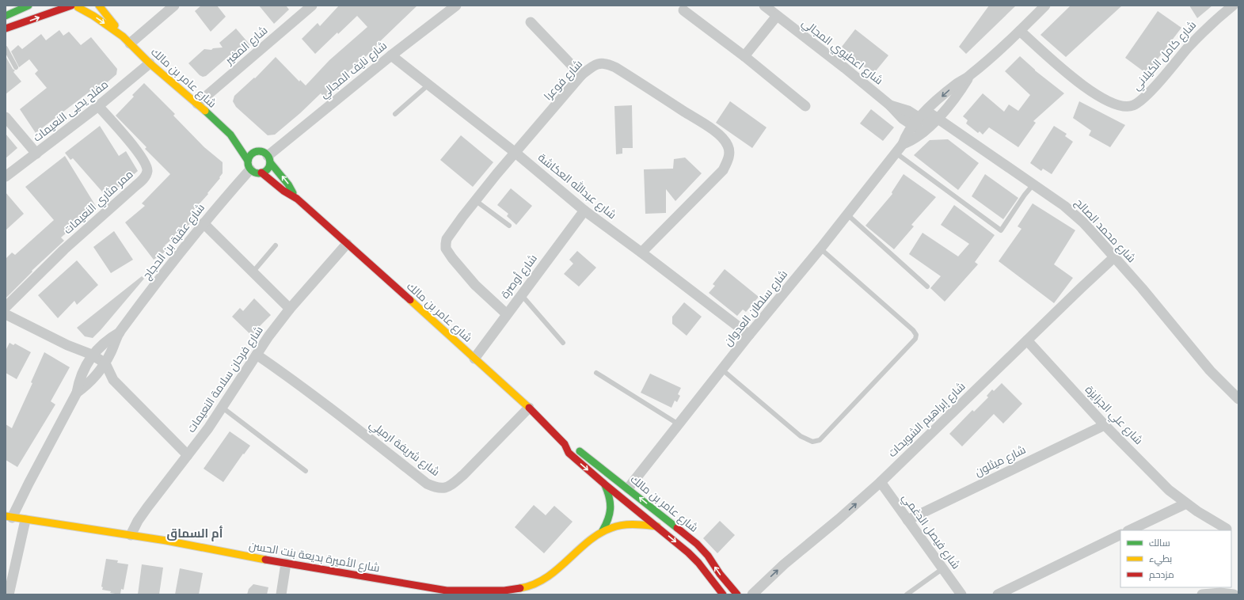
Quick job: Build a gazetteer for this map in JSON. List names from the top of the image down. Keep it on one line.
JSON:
{"streets":{"street":["شارع المغير","شارع اعطيوي المجالي","شارع كامل الكيلاني","شارع نايف المجالي","شارع عامر بن مالك","شارع فوعرا","مفلح يحيى النعيمات","شارع عبدالله العكاشة","ممر مثاري النعيمات","شارع محمد الصالح","شارع عقبة بن الحجاج","شارع أوصرة","شارع سلطان العدوان","شارع فرحان سلامة النعيمات","شارع علي الجزايزة","شارع إبراهيم الشويحات","شارع شريفة ارميلي","شارع ميثلون","شارع فيصل الدغمي","شارع الأميرة بديعة بنت الحسن"]},"crossings":[["شارع المغير","شارع عامر بن مالك"],["شارع اعطيوي المجالي","شارع محمد الصالح"],["شارع اعطيوي المجالي","شارع سلطان العدوان"],["شارع كامل الكيلاني","شارع سلطان العدوان"],["شارع نايف المجالي","شارع عامر بن مالك"],["شارع نايف المجالي","شارع عبدالله العكاشة"],["شارع نايف المجالي","شارع عقبة بن الحجاج"],["شارع عامر بن مالك","مفلح يحيى النعيمات"],["شارع عامر بن مالك","شارع عقبة بن الحجاج"],["شارع عامر بن مالك","شارع أوصرة"],["شارع عامر بن مالك","شارع سلطان العدوان"],["شارع عامر بن مالك","شارع فرحان سلامة النعيمات"],["شارع عامر بن مالك","شارع شريفة ارميلي"],["شارع عامر بن مالك","شارع الأميرة بديعة بنت الحسن"],["شارع فوعرا","شارع عبدالله العكاشة"],["شارع فوعرا","شارع أوصرة"],["مفلح يحيى النعيمات","ممر مثاري النعيمات"],["شارع عبدالله العكاشة","شارع أوصرة"],["شارع عبدالله العكاشة","شارع سلطان العدوان"],["شارع محمد الصالح","شارع سلطان العدوان"],["شارع محمد الصالح","شارع إبراهيم الشويحات"],["شارع عقبة بن الحجاج","شارع الأميرة بديعة بنت الحسن"],["شارع فرحان سلامة النعيمات","شارع شريفة ارميلي"],["شارع فرحان سلامة النعيمات","شارع الأميرة بديعة بنت الحسن"],["شارع علي الجزايزة","شارع إبراهيم الشويحات"],["شارع علي الجزايزة","شارع ميثلون"],["شارع إبراهيم الشويحات","شارع فيصل الدغمي"],["شارع ميثلون","شارع فيصل الدغمي"]],"districts":["أم السماق"],"legend":["سالك","بطيء","مزدحم"]}
